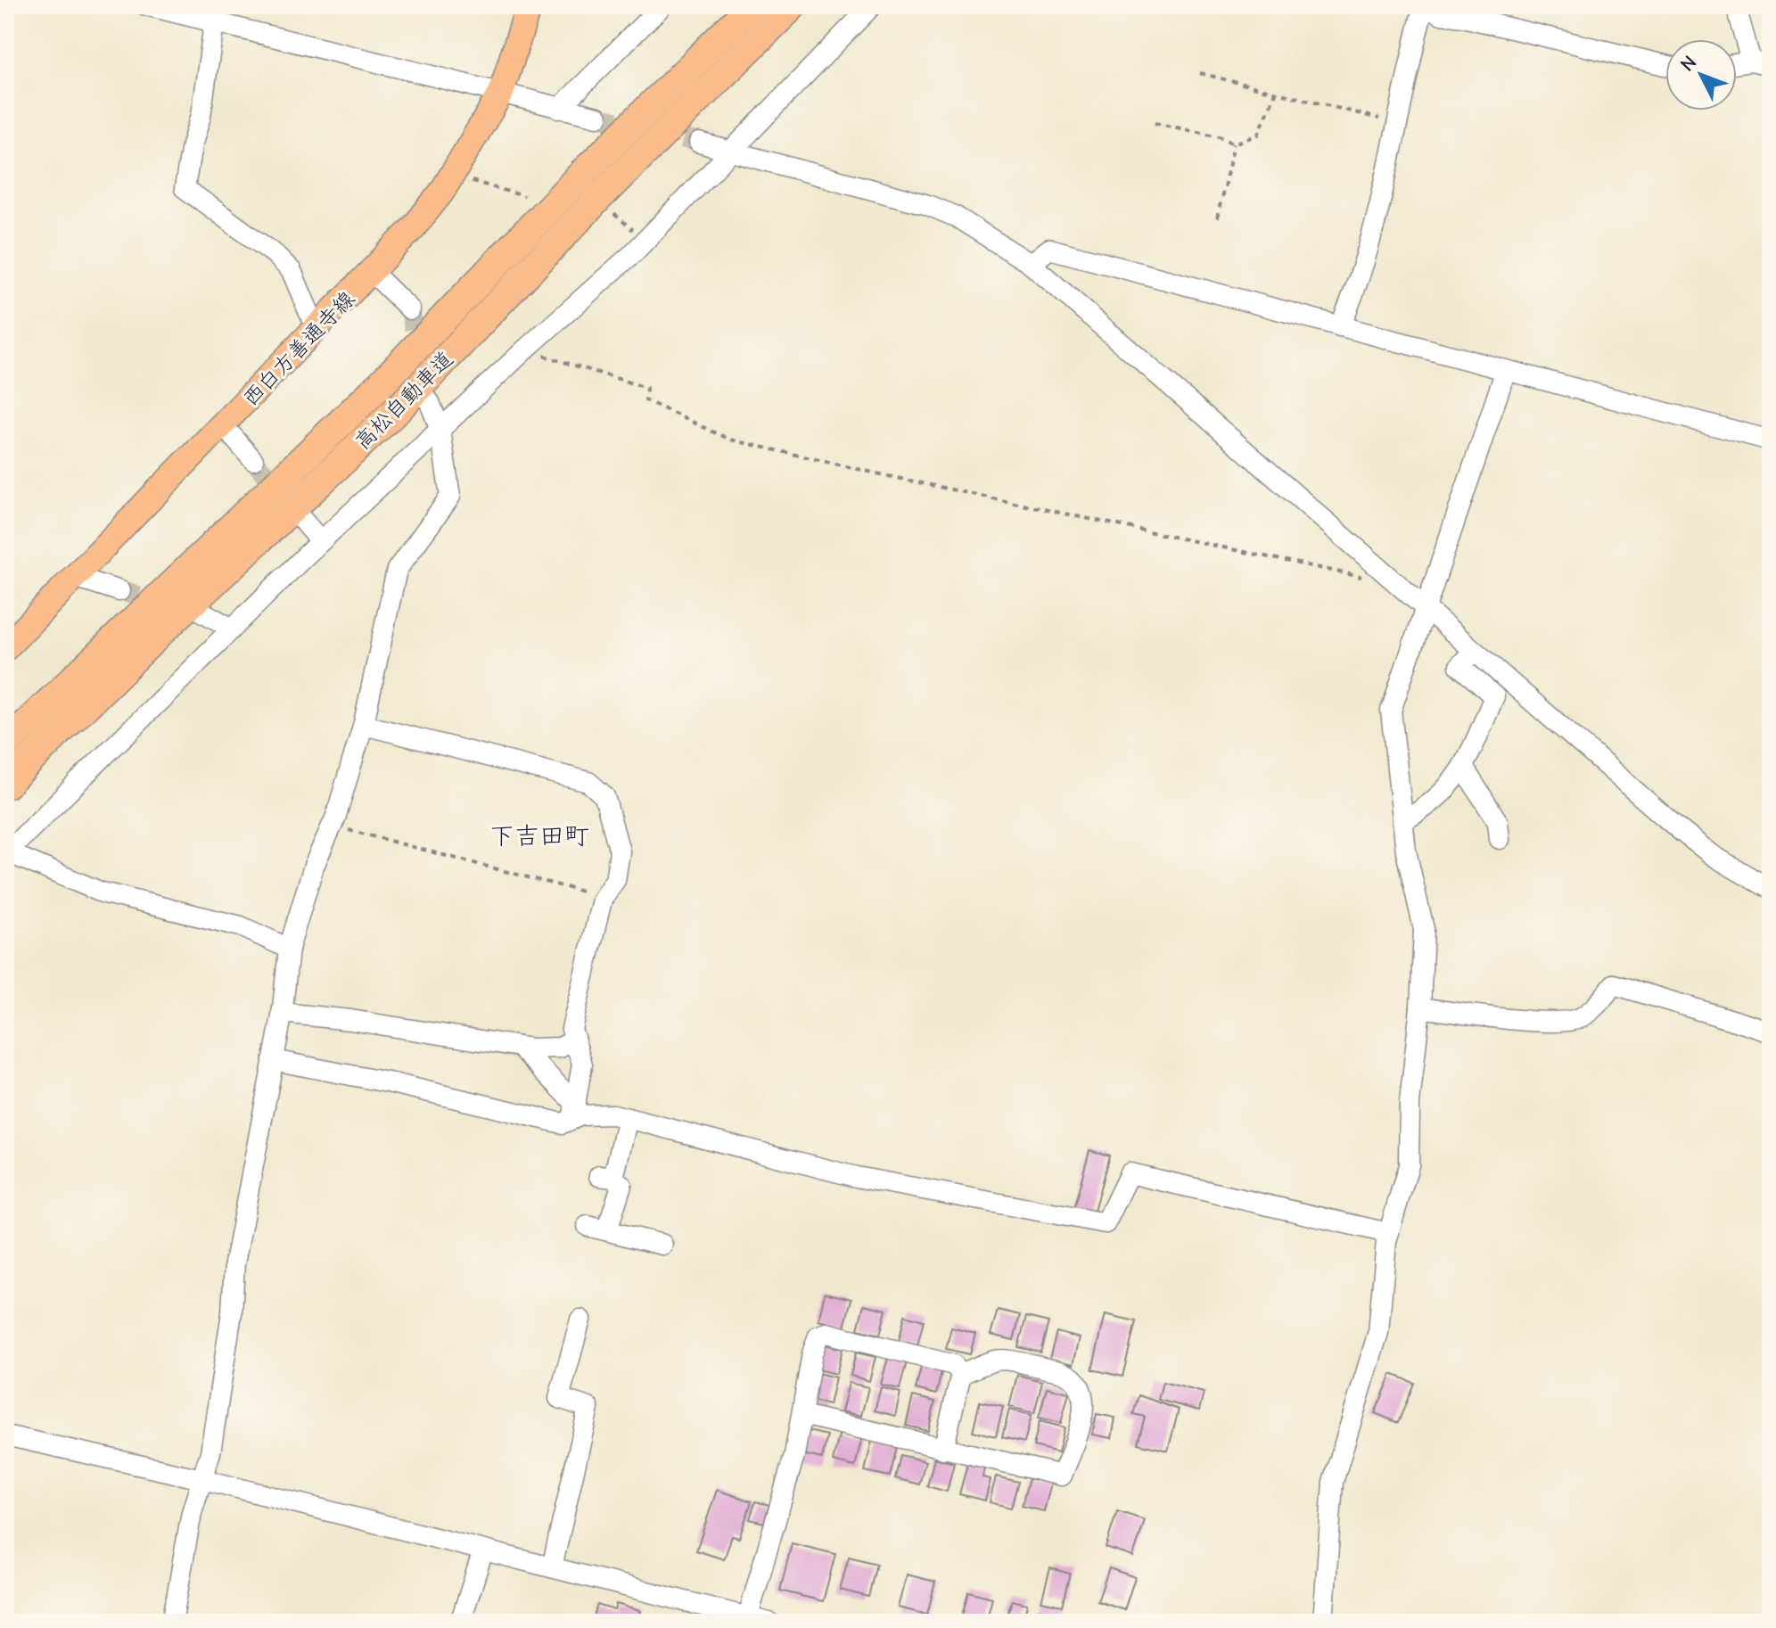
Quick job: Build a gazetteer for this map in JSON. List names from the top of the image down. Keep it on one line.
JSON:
{"streets":{"highway":["高松自動車道"],"main road":["西白方善通寺線"]},"districts":["下吉田町"],"north":"top left"}
